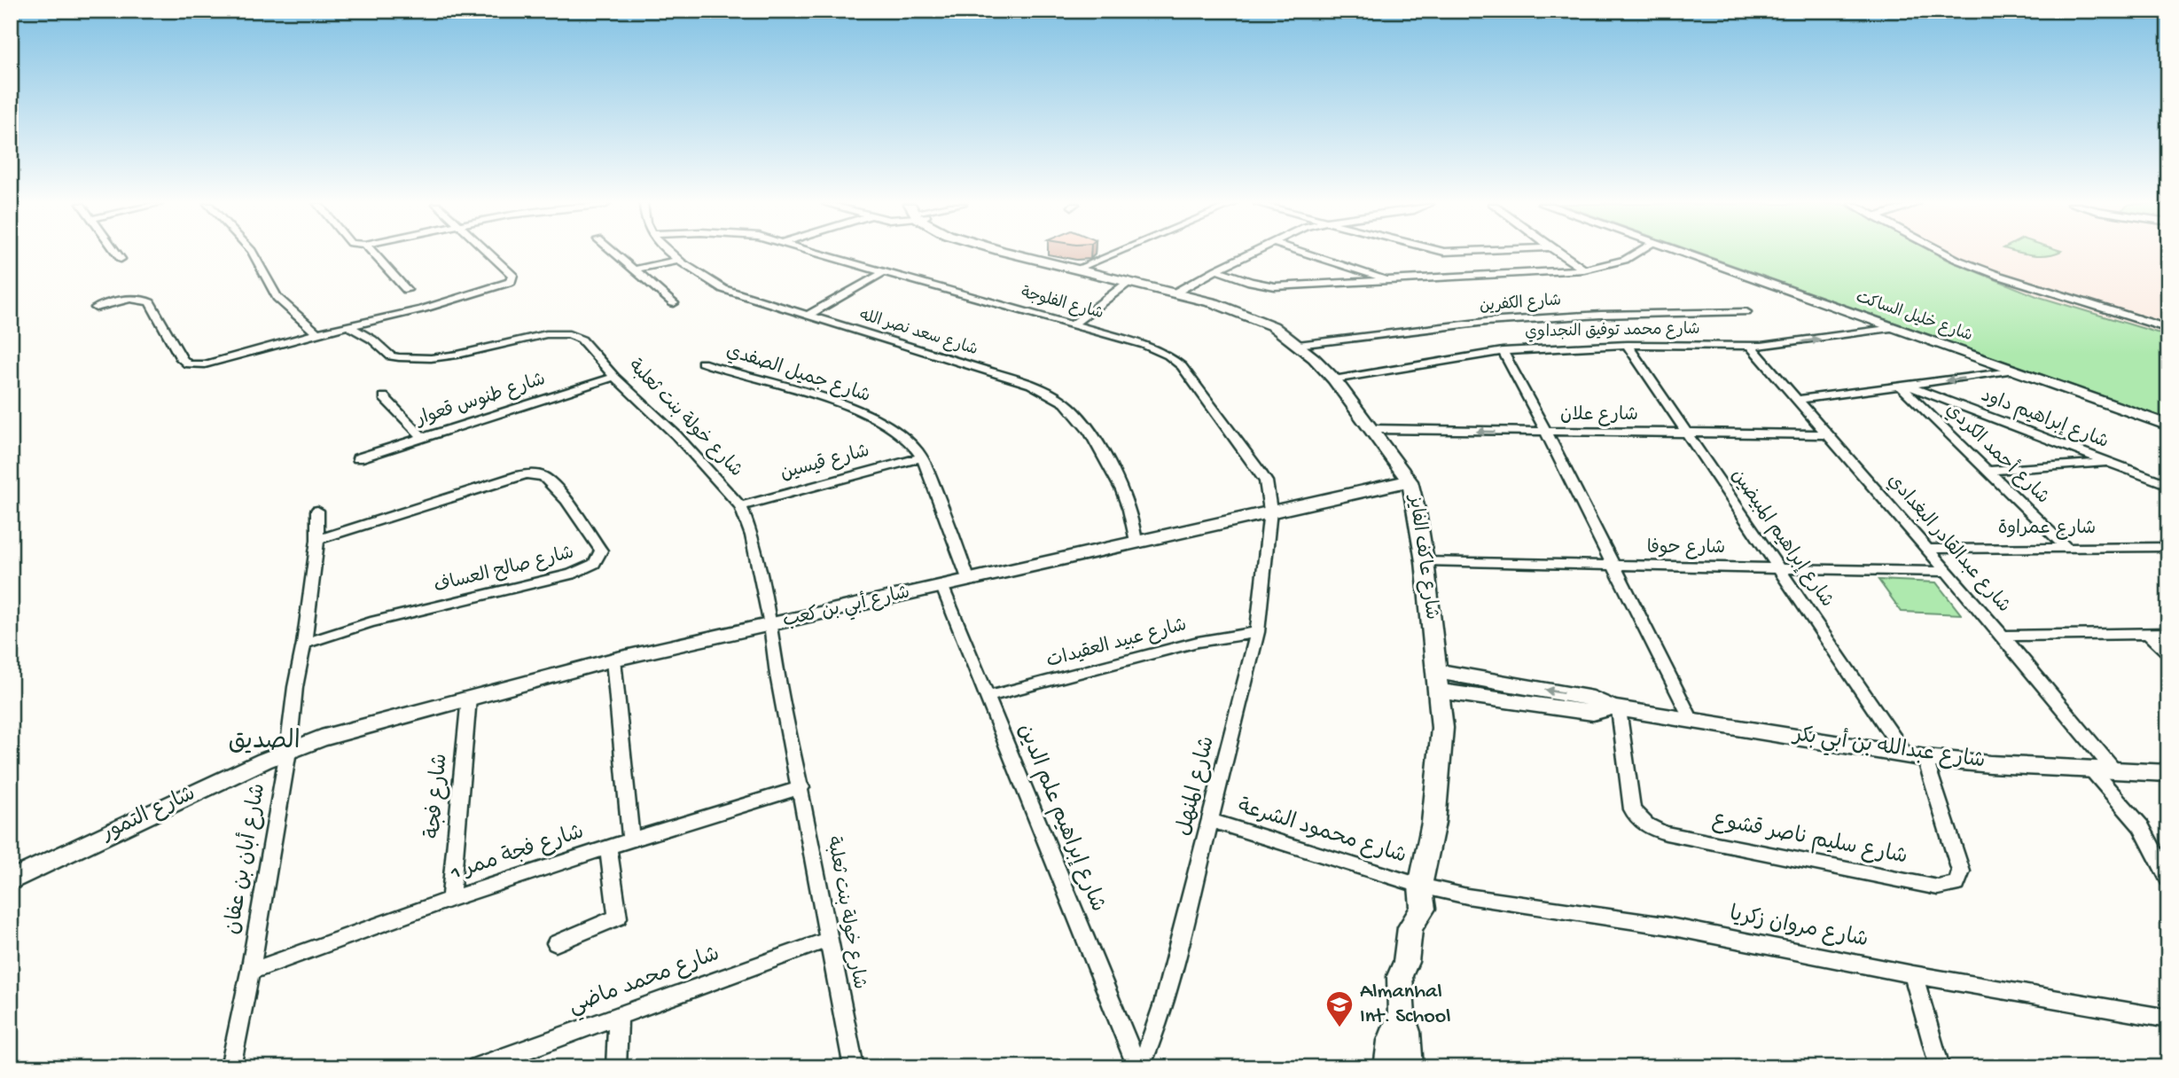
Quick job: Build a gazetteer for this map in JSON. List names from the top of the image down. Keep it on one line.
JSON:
{"streets":{"street":["شارع الفلوجة","شارع الكفرين","شارع خليل الساكت","شارع محمد توفيق النجداوي","شارع سعد نصر الله","شارع جميل الصفدي","شارع طنوس قعوار","شارع علان","شارع خولة بنت ثعلبة","شارع إبراهيم داود","شارع أحمد الكردي","شارع قيسين","شارع عمراوة","شارع إبراهيم المبيضين","شارع عبدالقادر البغدادي","شارع حوفا","شارع عاكف الفايز","شارع صالح العساف","شارع أبي بن كعب","شارع عبيد العقيدات","شارع عبدالله بن أبي بكر","شارع المنهل","شارع فجة","شارع التمور","شارع إبراهيم علم الدين","شارع محمود الشرعة","شارع سليم ناصر قشوع","شارع فجة ممر 1","شارع أبان بن عفان","شارع مروان زكريا","شارع محمد ماضي"]},"crossings":[["شارع الفلوجة","شارع أبي بن كعب"],["شارع الفلوجة","شارع المنهل"],["شارع الكفرين","شارع عاكف الفايز"],["شارع خليل الساكت","شارع محمد توفيق النجداوي"],["شارع محمد توفيق النجداوي","شارع إبراهيم المبيضين"],["شارع محمد توفيق النجداوي","شارع عبدالقادر البغدادي"],["شارع محمد توفيق النجداوي","شارع عاكف الفايز"],["شارع سعد نصر الله","شارع أبي بن كعب"],["شارع جميل الصفدي","شارع قيسين"],["شارع جميل الصفدي","شارع أبي بن كعب"],["شارع طنوس قعوار","شارع خولة بنت ثعلبة"],["شارع علان","شارع إبراهيم المبيضين"],["شارع علان","شارع عبدالقادر البغدادي"],["شارع علان","شارع عاكف الفايز"],["شارع خولة بنت ثعلبة","شارع قيسين"],["شارع خولة بنت ثعلبة","شارع أبي بن كعب"],["شارع خولة بنت ثعلبة","شارع فجة ممر 1"],["شارع خولة بنت ثعلبة","شارع محمد ماضي"],["شارع إبراهيم داود","شارع أحمد الكردي"],["شارع أحمد الكردي","شارع عمراوة"],["شارع عمراوة","شارع عبدالقادر البغدادي"],["شارع إبراهيم المبيضين","شارع حوفا"],["شارع إبراهيم المبيضين","شارع عبدالله بن أبي بكر"],["شارع إبراهيم المبيضين","شارع سليم ناصر قشوع"],["شارع عبدالقادر البغدادي","شارع حوفا"],["شارع عبدالقادر البغدادي","شارع عبدالله بن أبي بكر"],["شارع حوفا","شارع عاكف الفايز"],["شارع عاكف الفايز","شارع أبي بن كعب"],["شارع عاكف الفايز","شارع عبدالله بن أبي بكر"],["شارع عاكف الفايز","شارع محمود الشرعة"],["شارع عاكف الفايز","شارع مروان زكريا"],["شارع صالح العساف","شارع أبان بن عفان"],["شارع أبي بن كعب","شارع المنهل"],["شارع أبي بن كعب","شارع فجة"],["شارع أبي بن كعب","شارع التمور"],["شارع أبي بن كعب","شارع إبراهيم علم الدين"],["شارع أبي بن كعب","شارع أبان بن عفان"],["شارع عبيد العقيدات","شارع المنهل"],["شارع عبيد العقيدات","شارع إبراهيم علم الدين"],["شارع عبدالله بن أبي بكر","شارع سليم ناصر قشوع"],["شارع المنهل","شارع إبراهيم علم الدين"],["شارع المنهل","شارع محمود الشرعة"],["شارع فجة","شارع فجة ممر 1"],["شارع التمور","شارع أبان بن عفان"],["شارع محمود الشرعة","شارع مروان زكريا"],["شارع فجة ممر 1","شارع أبان بن عفان"]],"one_way":["شارع علان"],"districts":["الصديق"],"places":{"school or university":["Almanhal Int. School"]}}
